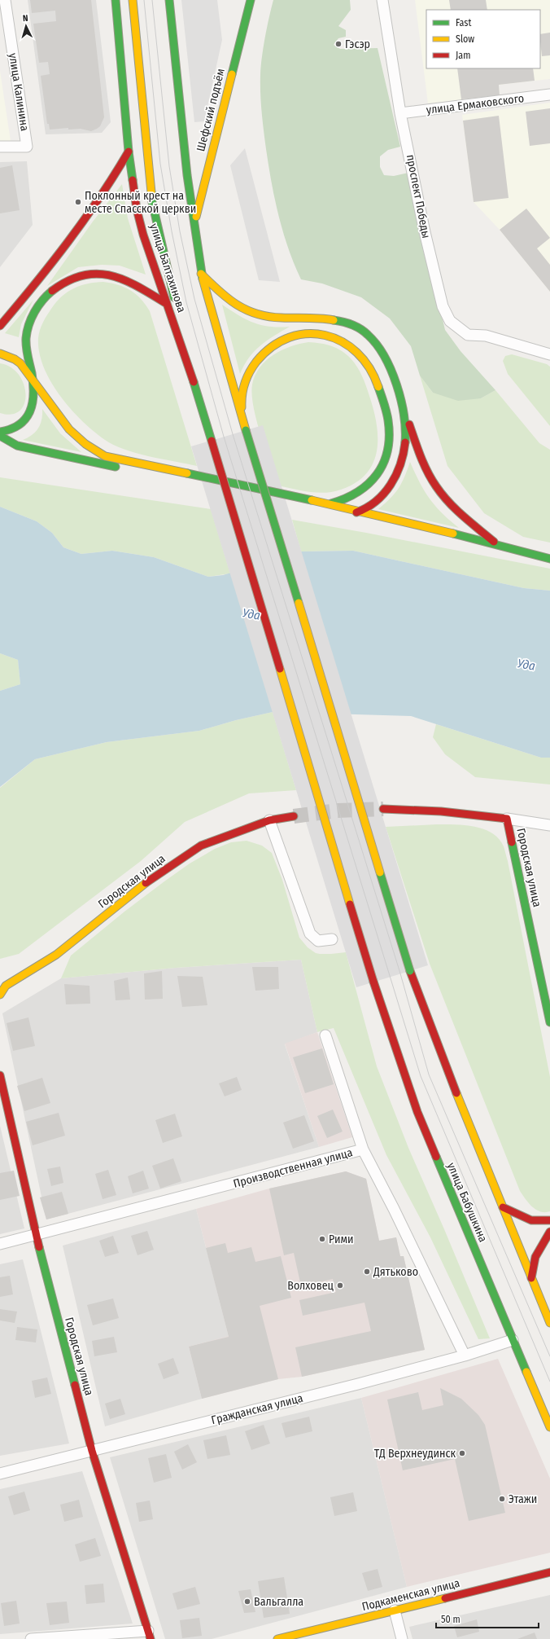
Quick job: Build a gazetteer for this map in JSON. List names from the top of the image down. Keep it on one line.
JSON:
{"streets":{"main road":["Шефский подъём","улица Балтахинова","Городская улица","улица Бабушкина","Подкаменская улица"],"street":["улица Калинина","улица Ермаковского","проспект Победы","Производственная улица","Гражданская улица"]},"crossings":[["улица Ермаковского","проспект Победы"],["улица Балтахинова","улица Бабушкина"],["Городская улица","Производственная улица"],["Городская улица","Гражданская улица"],["Производственная улица","Гражданская улица"],["улица Бабушкина","Гражданская улица"]],"water":["Уда"],"places":["Гэсэр","Поклонный крест на месте Спасской церкви","Рими","Дятьково","Волховец","ТД Верхнеудинск","Этажи","Вальгалла"],"legend":["Fast","Slow","Jam"],"scale_bar":"50 m","north":"top"}
